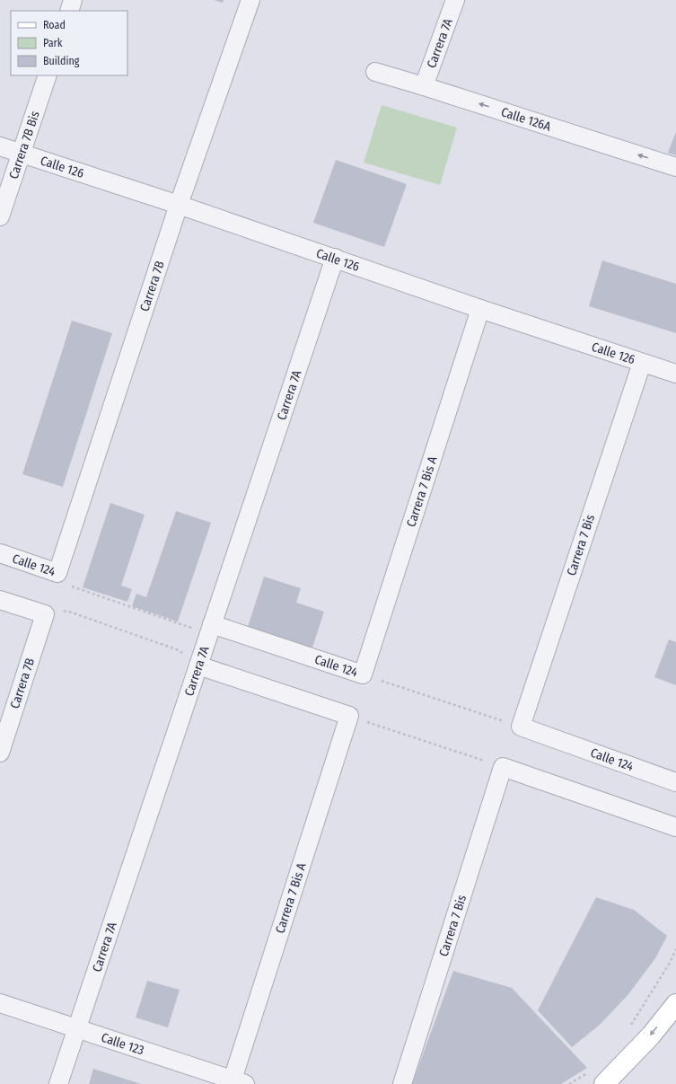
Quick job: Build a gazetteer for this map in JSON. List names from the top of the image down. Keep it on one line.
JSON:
{"streets":{"street":["Carrera 7A","Calle 126A","Carrera 7B Bis","Calle 126","Carrera 7B","Carrera 7 Bis A","Carrera 7 Bis","Calle 124","Calle 123"]},"crossings":[["Carrera 7A","Calle 126A"],["Carrera 7A","Calle 126"],["Carrera 7A","Calle 124"],["Carrera 7A","Calle 123"],["Carrera 7B Bis","Calle 126"],["Calle 126","Carrera 7B"],["Calle 126","Carrera 7 Bis A"],["Calle 126","Carrera 7 Bis"],["Carrera 7B","Calle 124"],["Carrera 7 Bis A","Calle 124"],["Carrera 7 Bis A","Calle 123"],["Carrera 7 Bis","Calle 124"]],"one_way":["Calle 126A"],"legend":["Road","Park","Building"]}
